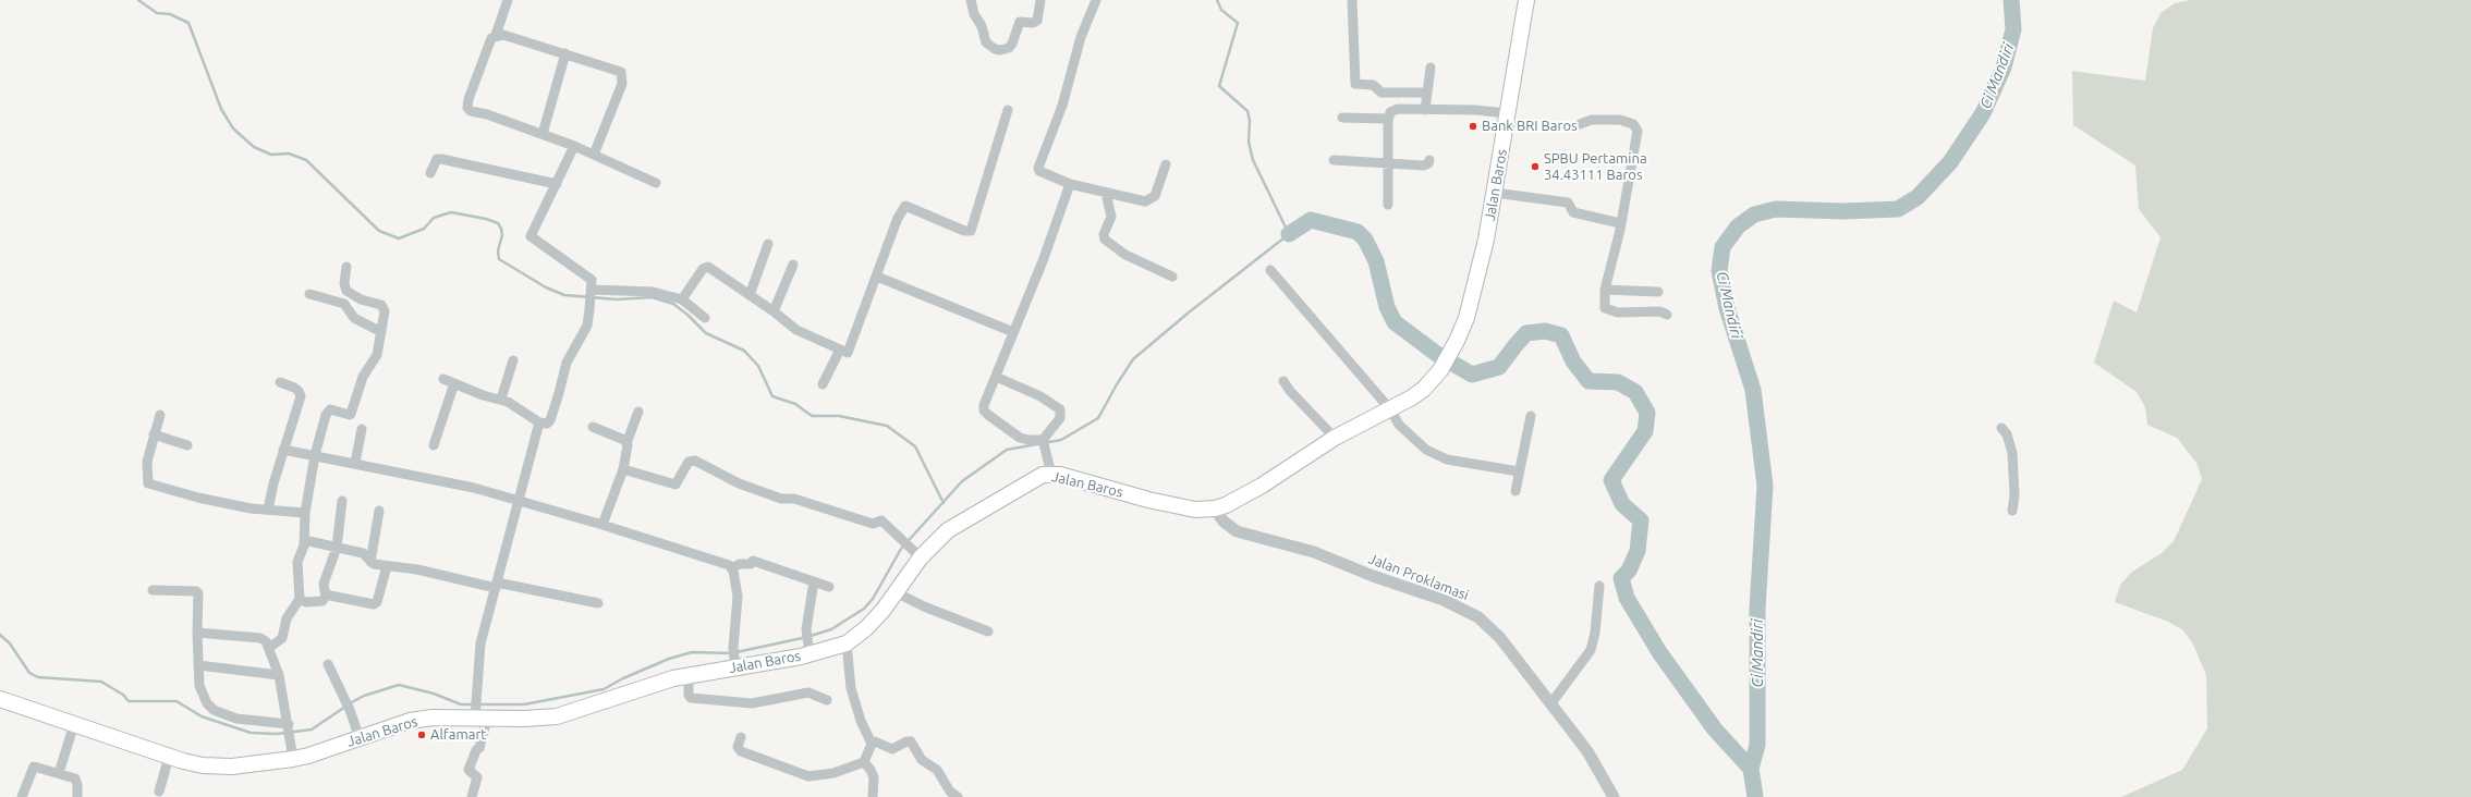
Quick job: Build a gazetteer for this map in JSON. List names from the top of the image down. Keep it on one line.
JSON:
{"streets":{"main road":["Jalan Baros"],"street":["Jalan Proklamasi"]},"crossings":[["Jalan Baros","Jalan Proklamasi"]],"water":["Ci Mandiri"],"places":["Bank BRI Baros","SPBU Pertamina 34.43111 Baros","Alfamart"]}
